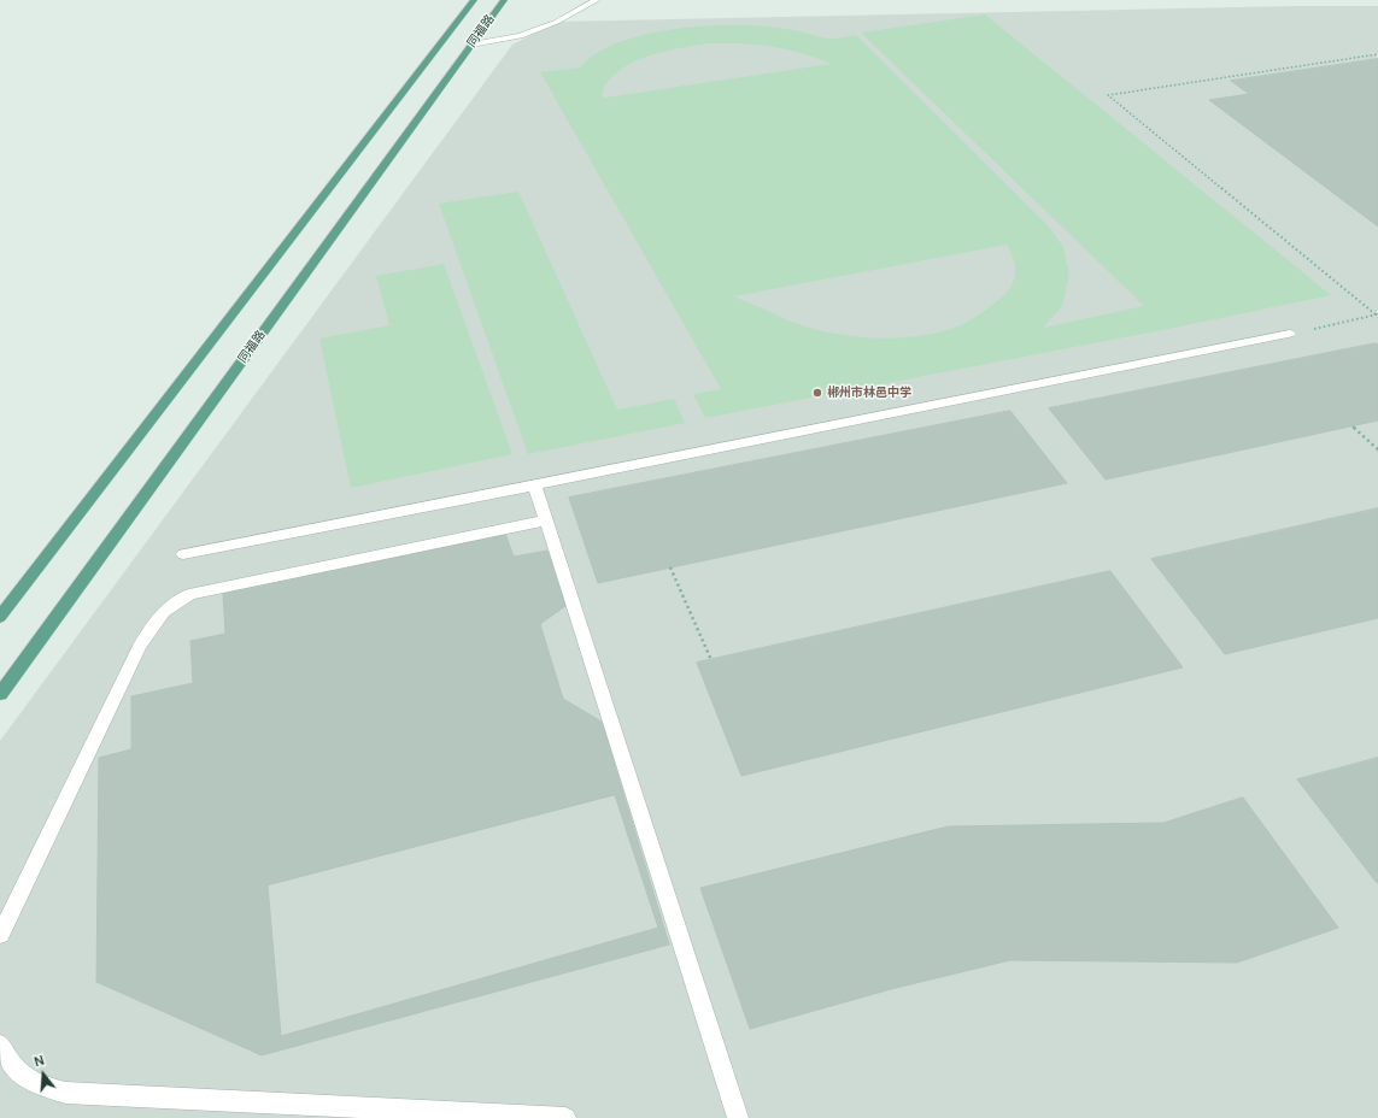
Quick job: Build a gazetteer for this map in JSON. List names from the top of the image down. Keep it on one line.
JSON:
{"streets":{"main road":["同福路"]},"places":["郴州市林邑中学"],"north":"top"}
